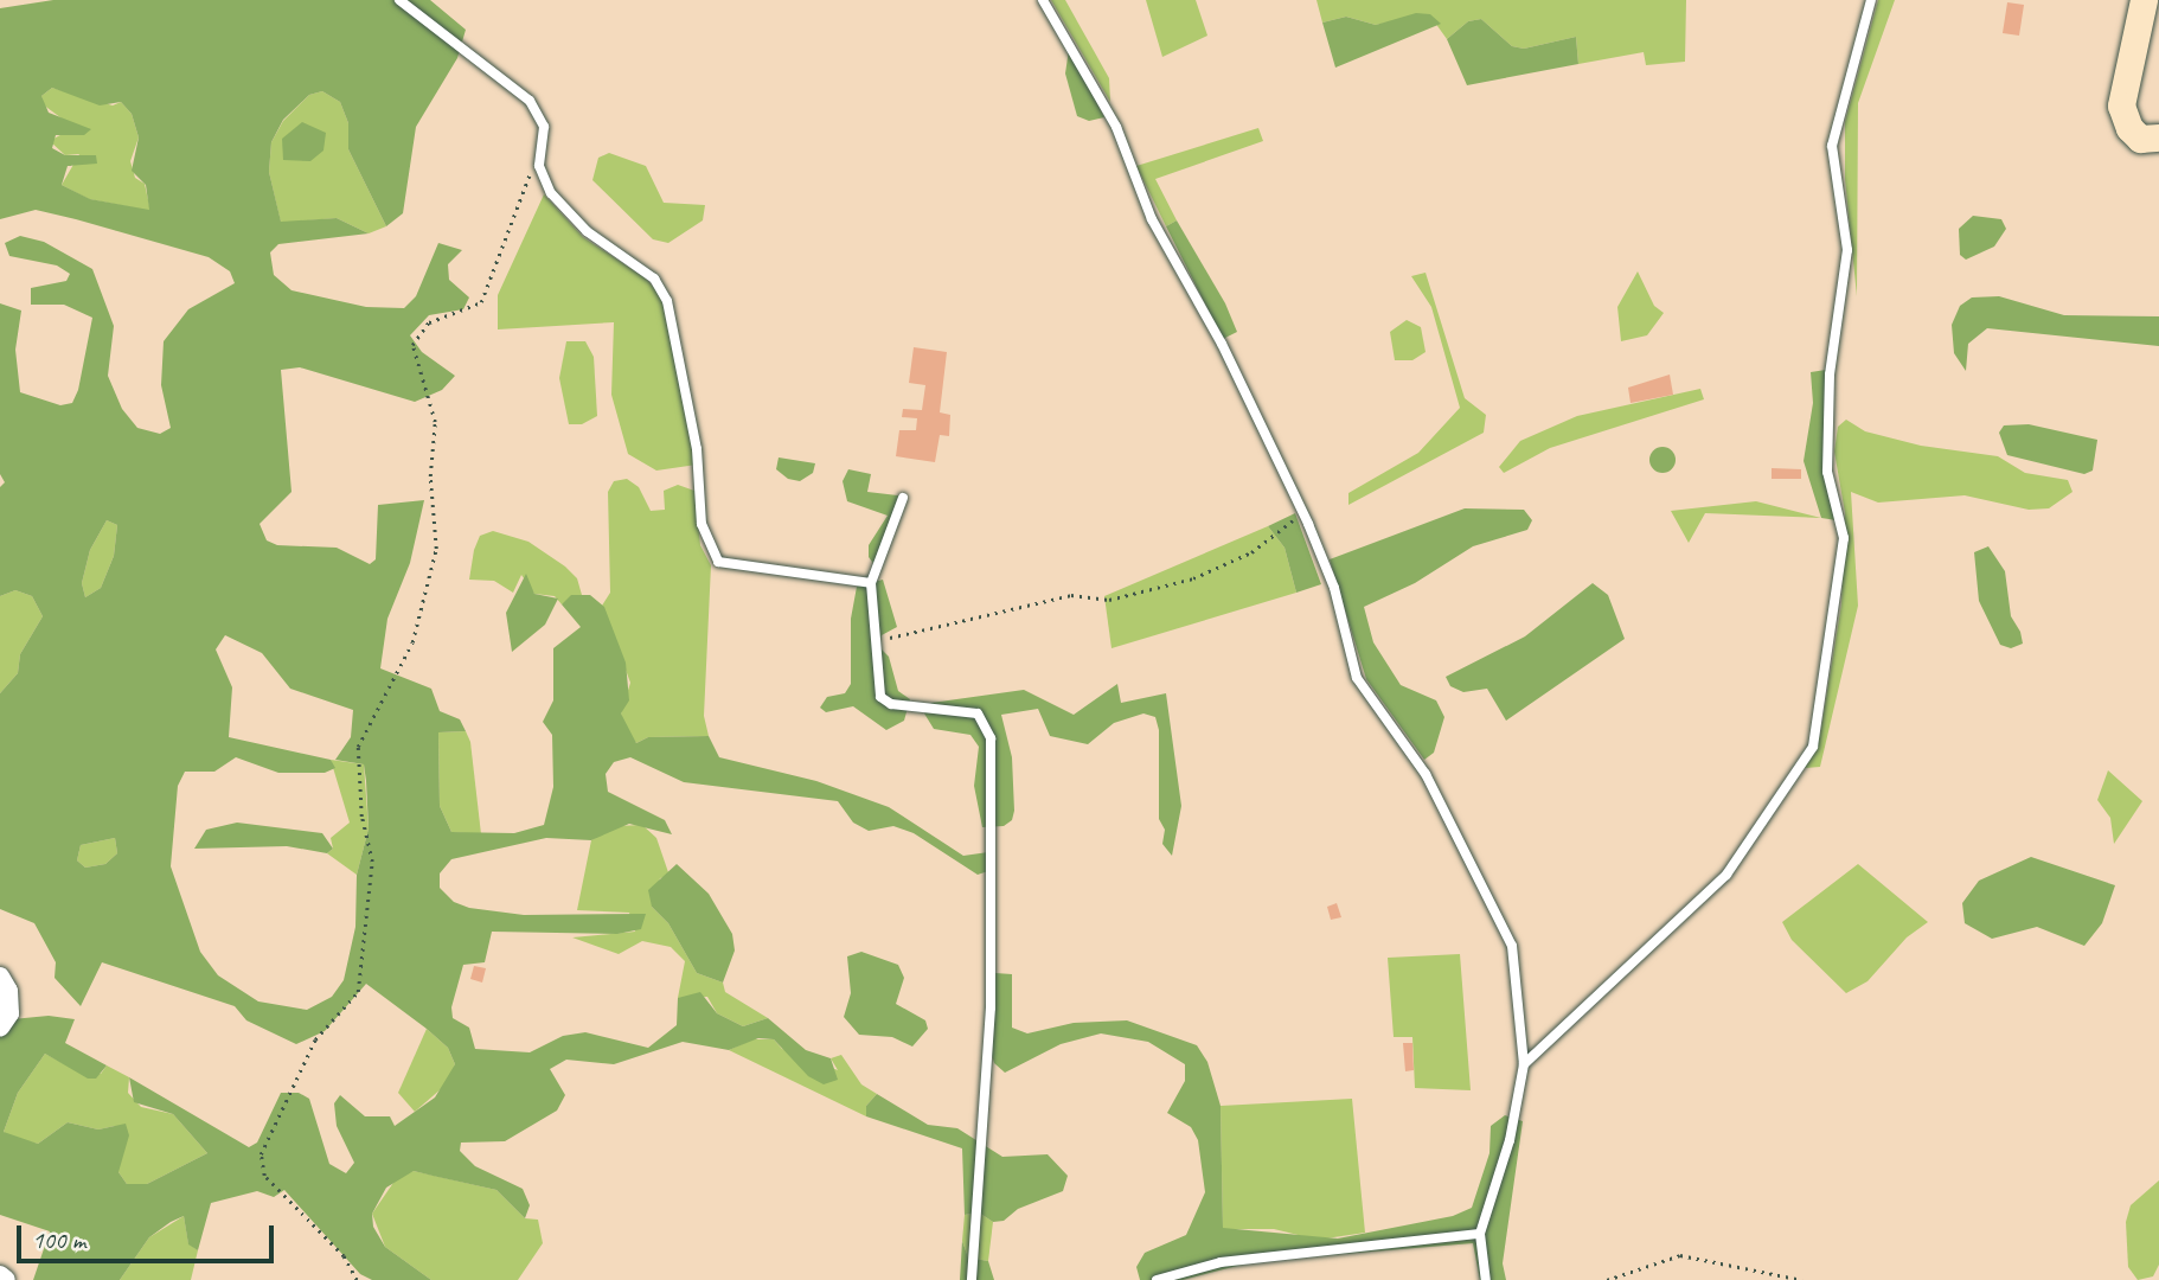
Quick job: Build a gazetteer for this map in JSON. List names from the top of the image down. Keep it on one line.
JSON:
{"scale_bar":"100 m"}
